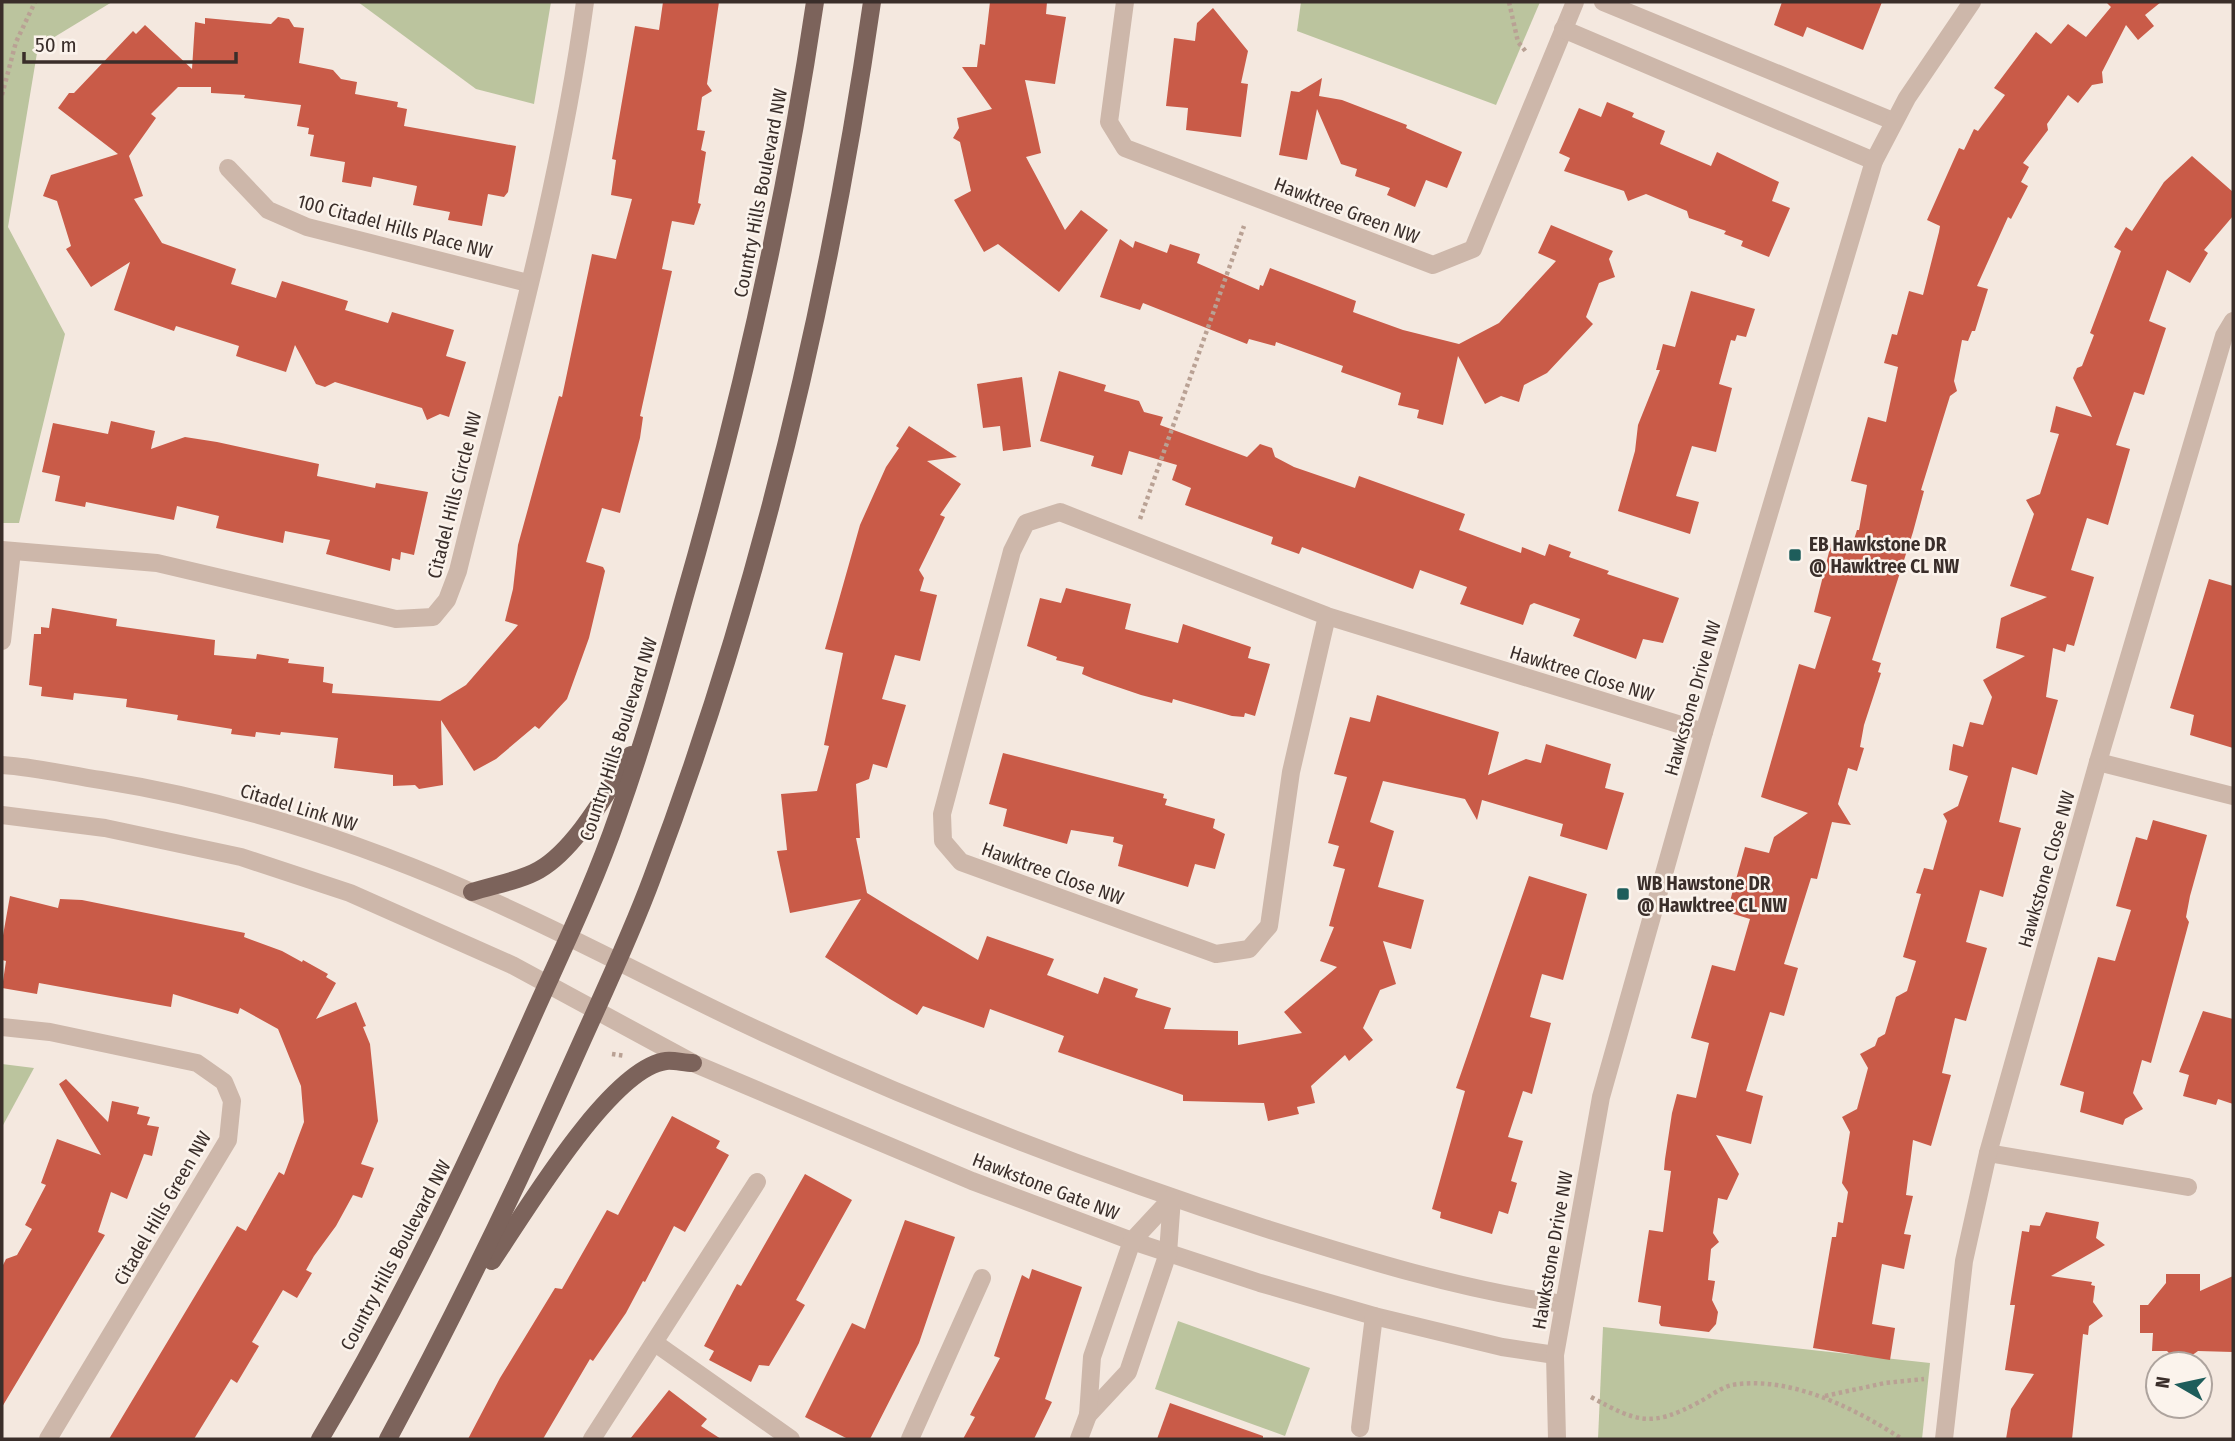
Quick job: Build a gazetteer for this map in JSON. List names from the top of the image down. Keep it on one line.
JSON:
{"streets":{"main road":["Country Hills Boulevard NW"],"street":["Hawktree Green NW","100 Citadel Hills Place NW","Citadel Hills Circle NW","Hawktree Close NW","Hawkstone Drive NW","Citadel Link NW","Hawkstone Close NW","Hawkstone Gate NW","Citadel Hills Green NW"]},"crossings":[["Country Hills Boulevard NW","Citadel Link NW"],["Country Hills Boulevard NW","Hawkstone Gate NW"],["100 Citadel Hills Place NW","Citadel Hills Circle NW"],["Hawktree Close NW","Hawkstone Drive NW"],["Hawkstone Drive NW","Hawkstone Gate NW"],["Citadel Link NW","Hawkstone Gate NW"]],"places":{"transit":["EB Hawkstone DR @ Hawktree CL NW","WB Hawstone DR @ Hawktree CL NW"]},"scale_bar":"50 m","north":"left"}
